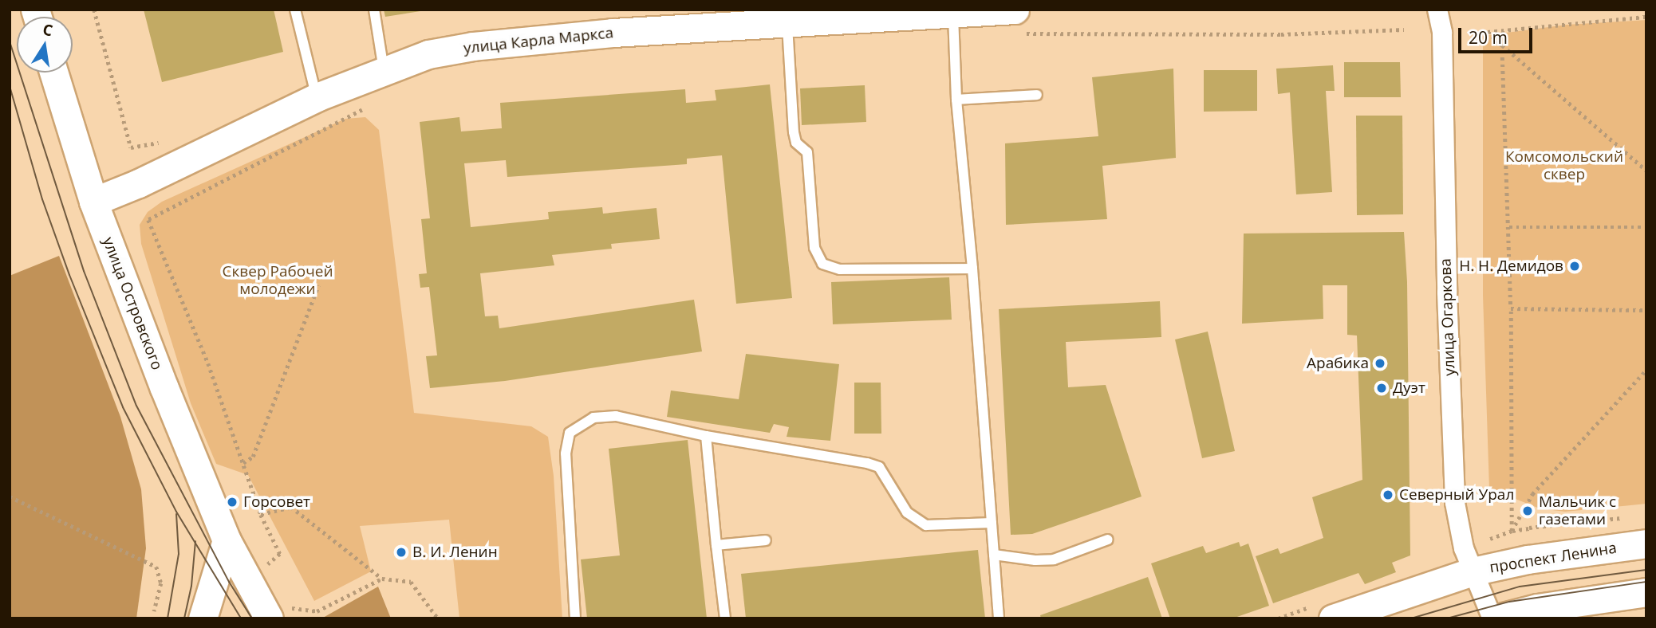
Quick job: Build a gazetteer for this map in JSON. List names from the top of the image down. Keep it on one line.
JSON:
{"streets":{"main road":["улица Карла Маркса","улица Островского","проспект Ленина"],"street":["улица Огаркова"]},"crossings":[["улица Карла Маркса","улица Островского"],["улица Огаркова","проспект Ленина"]],"parks":["Комсомольский сквер","Сквер Рабочей молодежи"],"places":["Н. Н. Демидов","Арабика","Дуэт","Северный Урал","Горсовет","Мальчик с газетами","В. И. Ленин"],"scale_bar":"20 m","north":"top"}
